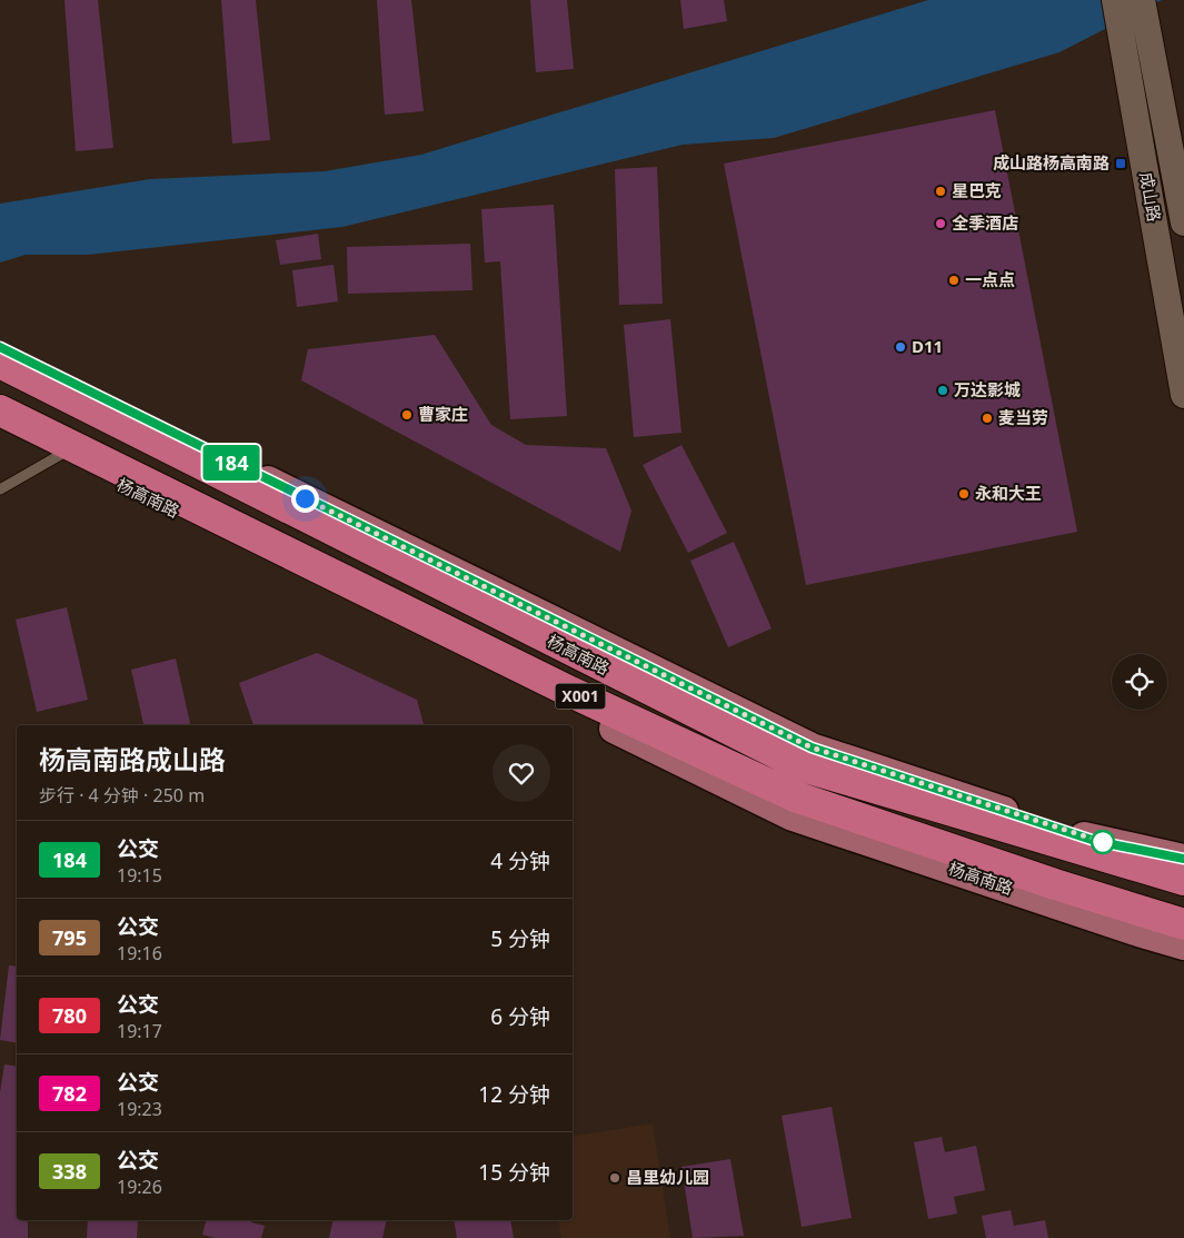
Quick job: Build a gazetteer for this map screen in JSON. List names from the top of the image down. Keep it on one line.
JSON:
{"streets":{"highway":["杨高南路","X001"],"main road":["成山路"]},"places":{"transit":["成山路杨高南路"],"other":["星巴克","全季酒店","一点点","D11","万达影城","曹家庄","麦当劳","永和大王","昌里幼儿园"]},"lines":["bus line 184"],"page":{"on_map":"184","heading":["杨高南路成山路","步行 · 4 分钟 · 250 m"],"list":[{"mark":"184","name":"公交","note":"19:15","value":"4 分钟"},{"mark":"795","name":"公交","note":"19:16","value":"5 分钟"},{"mark":"780","name":"公交","note":"19:17","value":"6 分钟"},{"mark":"782","name":"公交","note":"19:23","value":"12 分钟"},{"mark":"338","name":"公交","note":"19:26","value":"15 分钟"}]}}
